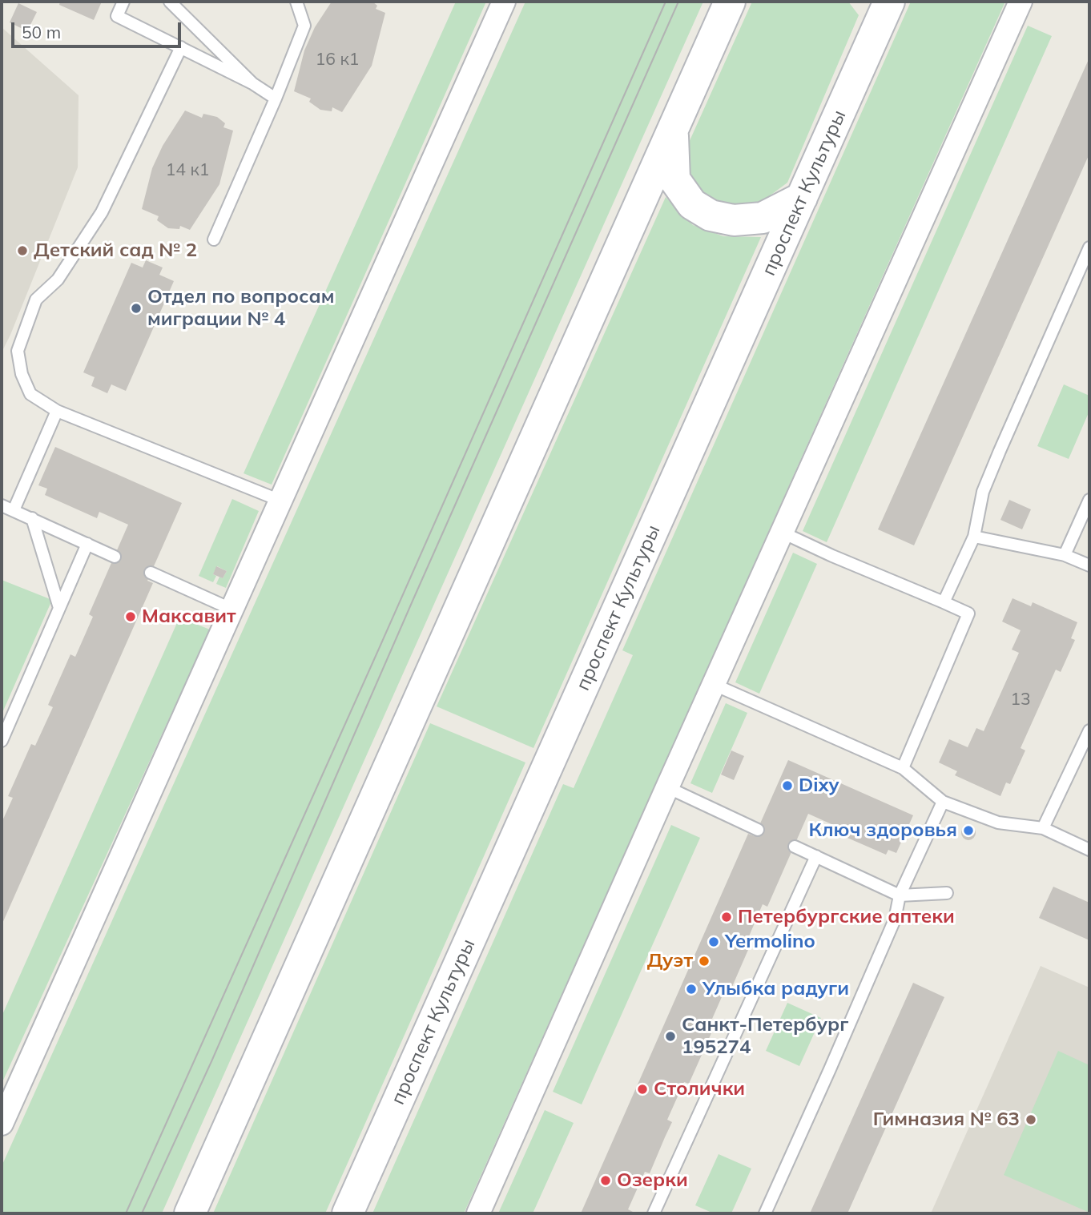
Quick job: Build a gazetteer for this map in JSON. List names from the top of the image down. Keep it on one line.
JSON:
{"streets":{"main road":["проспект Культуры"]},"places":["Детский сад № 2","Отдел по вопросам миграции № 4","Максавит","Dixy","Ключ здоровья","Петербургские аптеки","Yermolino","Дуэт","Улыбка радуги","Санкт-Петербург 195274","Столички","Гимназия № 63","Озерки"],"house_numbers":["16 к1","14 к1","13"],"scale_bar":"50 m"}
